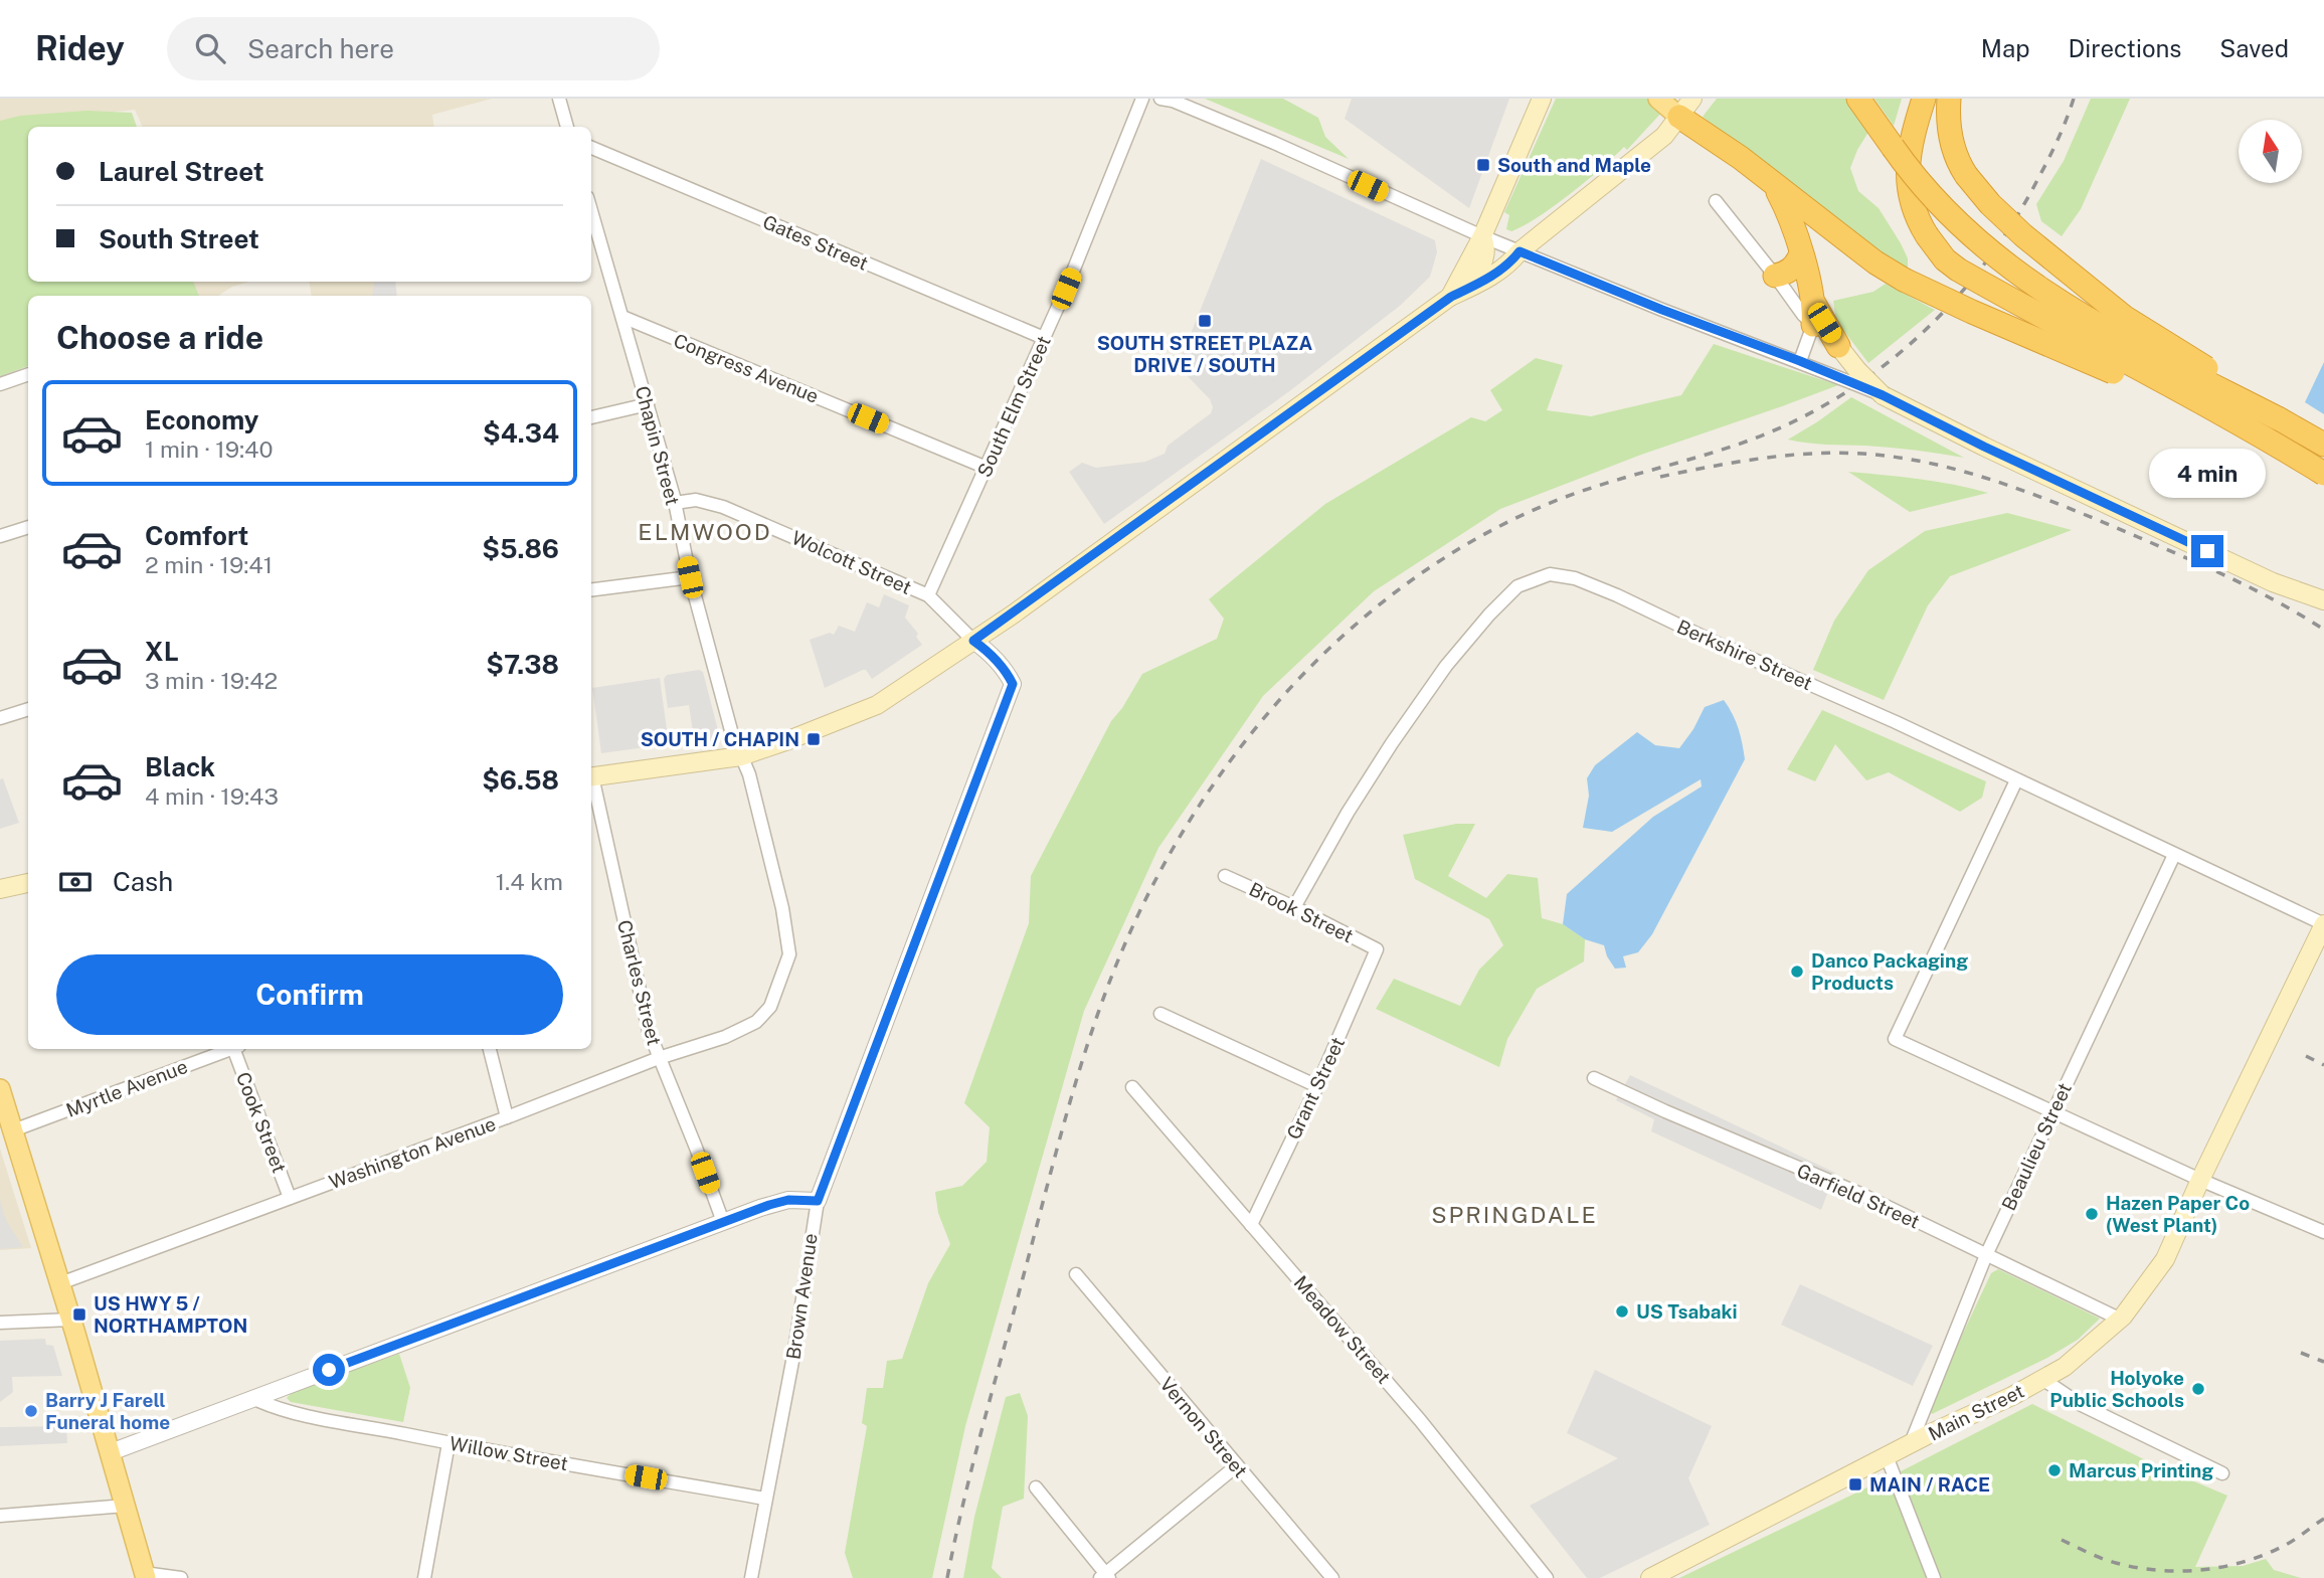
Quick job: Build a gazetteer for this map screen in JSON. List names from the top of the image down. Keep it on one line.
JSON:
{"streets":{"main road":["Main Street"],"street":["Gates Street","Congress Avenue","South Elm Street","Chapin Street","Wolcott Street","Berkshire Street","Brook Street","Charles Street","Myrtle Avenue","Grant Street","Cook Street","Beaulieu Street","Washington Avenue","Garfield Street","Brown Avenue","Meadow Street","Vernon Street","Willow Street"]},"crossings":[["Gates Street","South Elm Street"],["Congress Avenue","South Elm Street"],["Congress Avenue","Chapin Street"],["South Elm Street","Wolcott Street"],["Chapin Street","Wolcott Street"],["Chapin Street","Washington Avenue"],["Wolcott Street","Brown Avenue"],["Berkshire Street","Brook Street"],["Berkshire Street","Beaulieu Street"],["Berkshire Street","Main Street"],["Brook Street","Grant Street"],["Charles Street","Washington Avenue"],["Grant Street","Meadow Street"],["Cook Street","Washington Avenue"],["Beaulieu Street","Garfield Street"],["Beaulieu Street","Main Street"],["Garfield Street","Main Street"],["Brown Avenue","Willow Street"]],"districts":["ELMWOOD","SPRINGDALE"],"places":{"transit":["South and Maple","SOUTH STREET PLAZA DRIVE / SOUTH","SOUTH / CHAPIN","US HWY 5 / NORTHAMPTON","MAIN / RACE"],"other":["Danco Packaging Products","Hazen Paper Co (West Plant)","US Tsabaki","Holyoke Public Schools","Barry J Farell Funeral home","Marcus Printing"]},"north":"top","page":{"header":"Ridey","search":"Search here","nav":["Map","Directions","Saved"],"banner":["Laurel Street","South Street"],"heading":"Choose a ride","list":[{"name":"Economy","note":"1 min · 19:40","value":"$4.34"},{"name":"Comfort","note":"2 min · 19:41","value":"$5.86"},{"name":"XL","note":"3 min · 19:42","value":"$7.38"},{"name":"Black","note":"4 min · 19:43","value":"$6.58"}],"bubble":"4 min","pay":["Cash","1.4 km"],"buttons":"Confirm"}}
